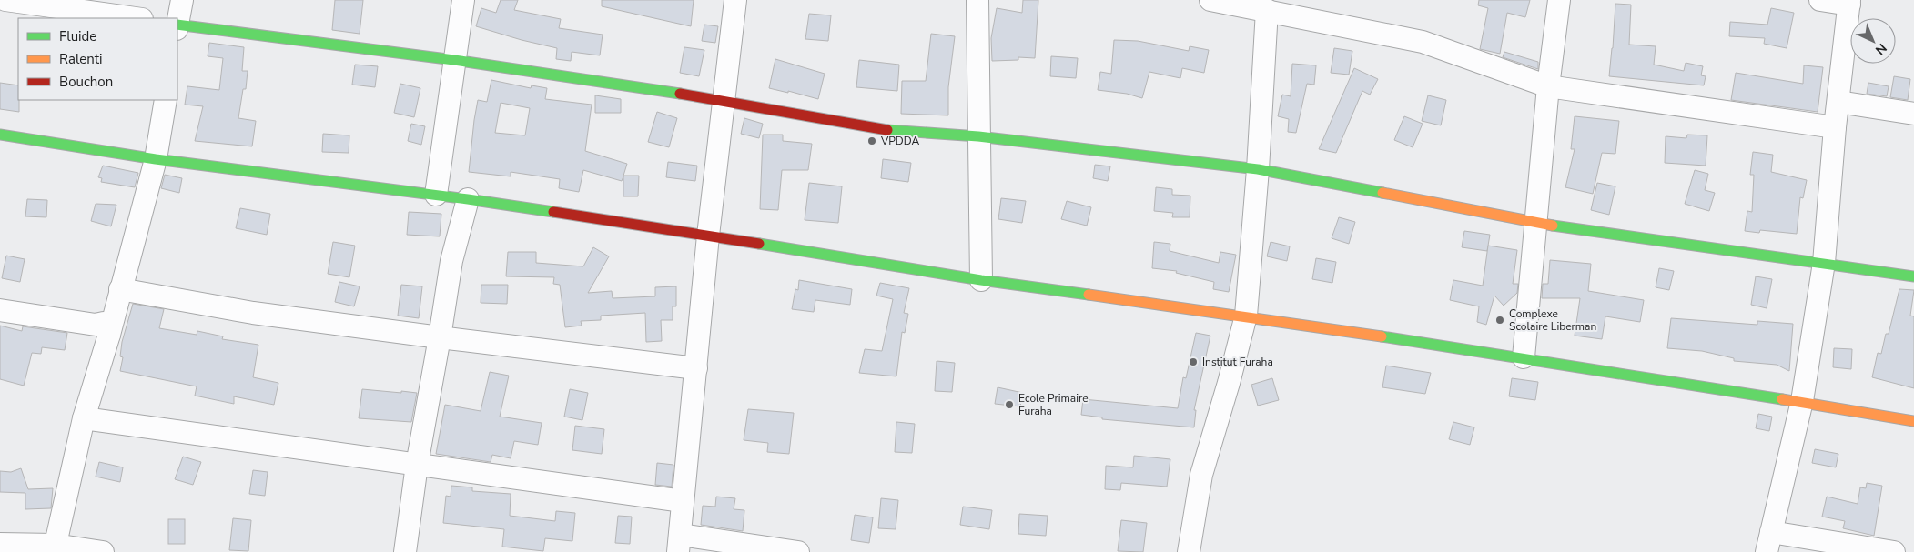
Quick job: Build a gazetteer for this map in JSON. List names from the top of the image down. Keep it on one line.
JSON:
{"places":["VPDDA","Complexe Scolaire Liberman","Institut Furaha","Ecole Primaire Furaha"],"legend":["Fluide","Ralenti","Bouchon"],"north":"bottom right"}
